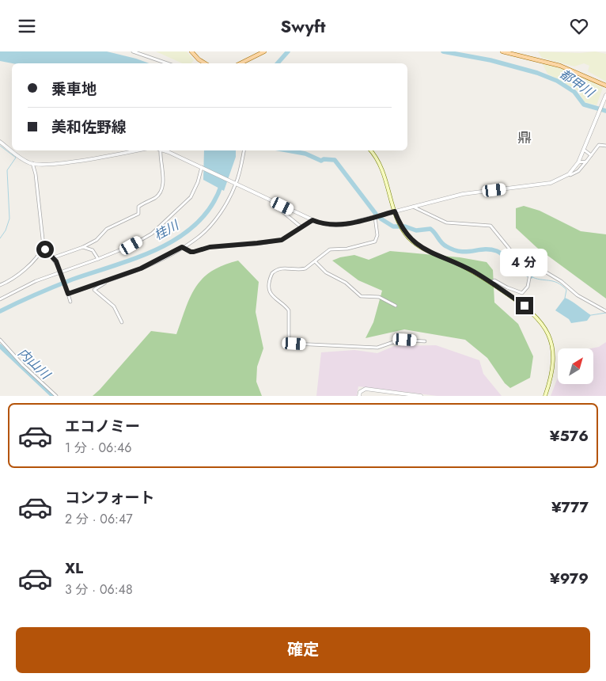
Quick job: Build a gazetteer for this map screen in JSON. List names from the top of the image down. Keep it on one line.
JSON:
{"districts":["鼎"],"water":["都甲川","桂川","内山川"],"north":"top right","page":{"header":"Swyft","banner":["乗車地","美和佐野線"],"bubble":"4 分","list":[{"name":"エコノミー","note":"1 分 · 06:46","value":"¥576"},{"name":"コンフォート","note":"2 分 · 06:47","value":"¥777"},{"name":"XL","note":"3 分 · 06:48","value":"¥979"}],"buttons":"確定"}}
